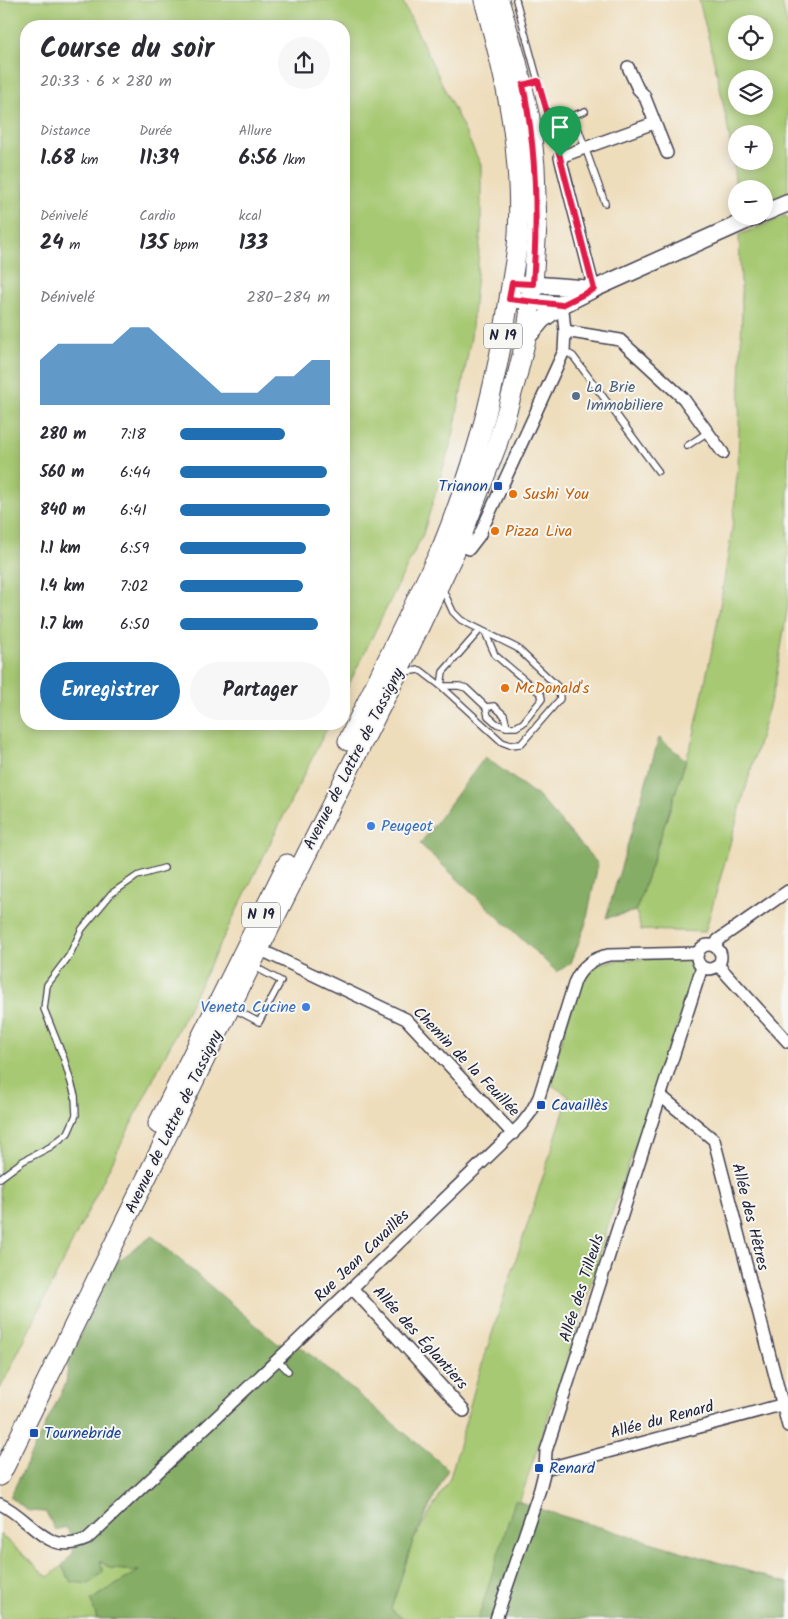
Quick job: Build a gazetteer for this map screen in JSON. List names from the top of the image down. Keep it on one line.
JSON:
{"streets":{"main road":["N 19","Avenue de Lattre de Tassigny"],"street":["Chemin de la Feuillée","Allée des Hêtres","Rue Jean Cavaillès","Allée des Tilleuls","Allée des Églantiers","Allée du Renard"]},"crossings":[["Avenue de Lattre de Tassigny","Chemin de la Feuillée"],["Chemin de la Feuillée","Rue Jean Cavaillès"],["Allée des Hêtres","Allée des Tilleuls"],["Allée des Hêtres","Allée du Renard"],["Rue Jean Cavaillès","Allée des Tilleuls"],["Rue Jean Cavaillès","Allée des Églantiers"],["Allée des Tilleuls","Allée du Renard"]],"places":{"other":["La Brie Immobiliere","Sushi You","Pizza Liva","McDonald's","Peugeot","Veneta Cucine"],"transit":["Trianon","Cavaillès","Tournebride","Renard"]},"page":{"map_buttons":["+","−"],"heading":["Course du soir","20:33 · 6 × 280 m"],"stats":[["Distance","1.68 km"],["Durée","11:39"],["Allure","6:56 /km"],["Dénivelé","24 m"],["Cardio","135 bpm"],["kcal","133"]],"chart":["Dénivelé","280–284 m"],"list":[{"name":"280 m","note":"7:18"},{"name":"560 m","note":"6:44"},{"name":"840 m","note":"6:41"},{"name":"1.1 km","note":"6:59"},{"name":"1.4 km","note":"7:02"},{"name":"1.7 km","note":"6:50"}],"buttons":["Enregistrer","Partager"]}}
